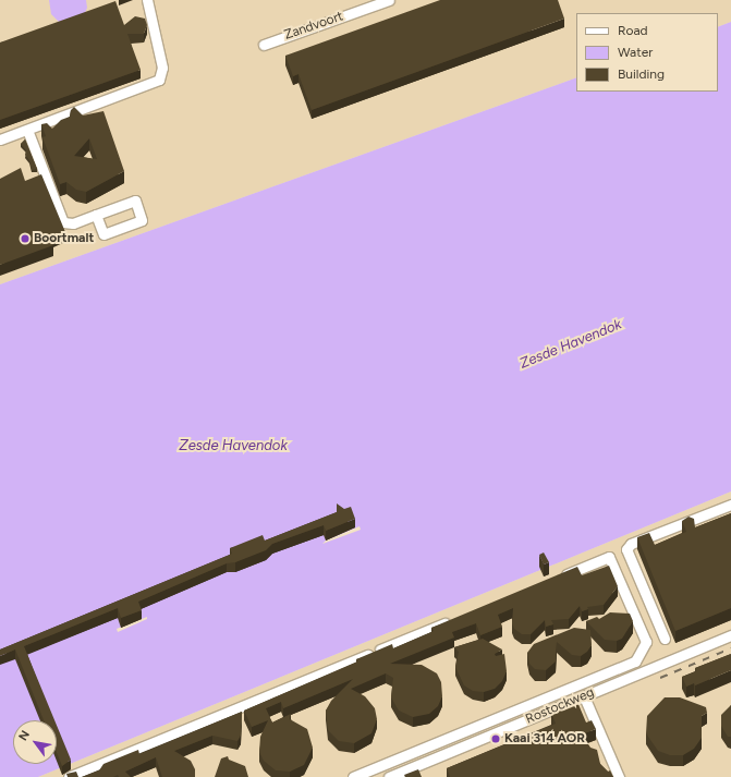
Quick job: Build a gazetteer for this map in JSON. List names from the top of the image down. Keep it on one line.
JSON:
{"streets":{"street":["Zandvoort","Rostockweg"]},"water":["Zesde Havendok"],"places":["Boortmalt","Kaai 314 AOR"],"legend":["Road","Water","Building"],"north":"top left"}
